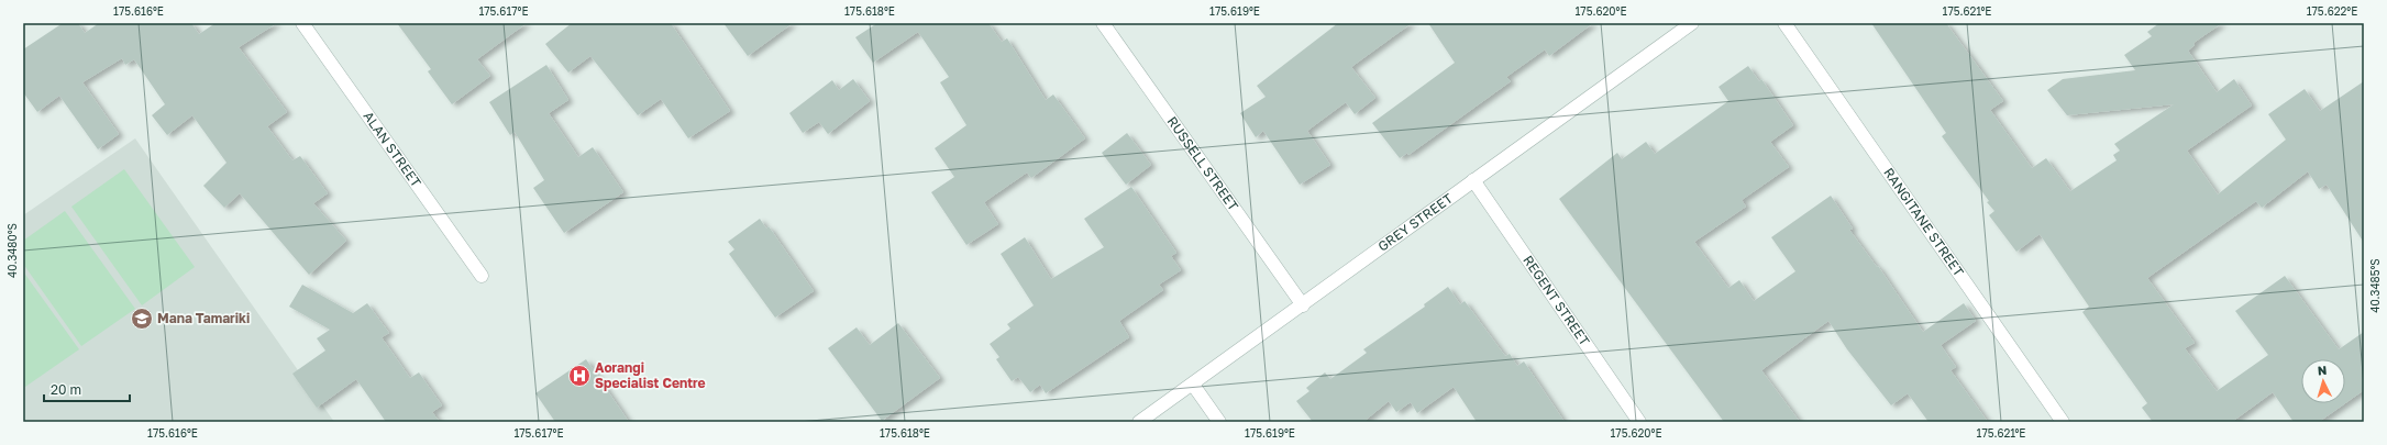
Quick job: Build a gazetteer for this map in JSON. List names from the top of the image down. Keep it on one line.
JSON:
{"streets":{"street":["ALAN STREET","RUSSELL STREET","RANGITANE STREET","GREY STREET","REGENT STREET"]},"crossings":[["RUSSELL STREET","GREY STREET"],["GREY STREET","REGENT STREET"]],"places":{"school or university":["Mana Tamariki"],"hospital":["Aorangi Specialist Centre"]},"scale_bar":"20 m","north":"top","coordinates":["175.616°E","175.617°E","175.618°E","175.619°E","175.620°E","175.621°E","175.622°E","40.3480°S","40.3485°S"]}
